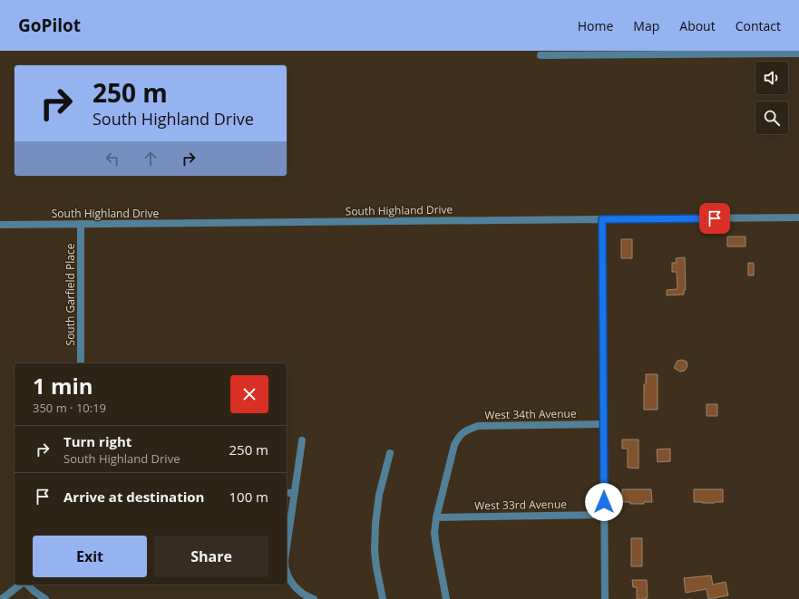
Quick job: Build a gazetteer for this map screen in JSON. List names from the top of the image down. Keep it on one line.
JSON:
{"streets":{"street":["South Highland Drive","South Garfield Place","West 34th Avenue","West 33rd Avenue"]},"crossings":[["South Highland Drive","South Garfield Place"],["West 34th Avenue","West 33rd Avenue"]],"page":{"header":"GoPilot","nav":["Home","Map","About","Contact"],"turn":["250 m","South Highland Drive"],"heading":["1 min","350 m · 10:19"],"list":[{"name":"Turn right","note":"South Highland Drive","value":"250 m"},{"name":"Arrive at destination","value":"100 m"}],"buttons":["Exit","Share"]}}
